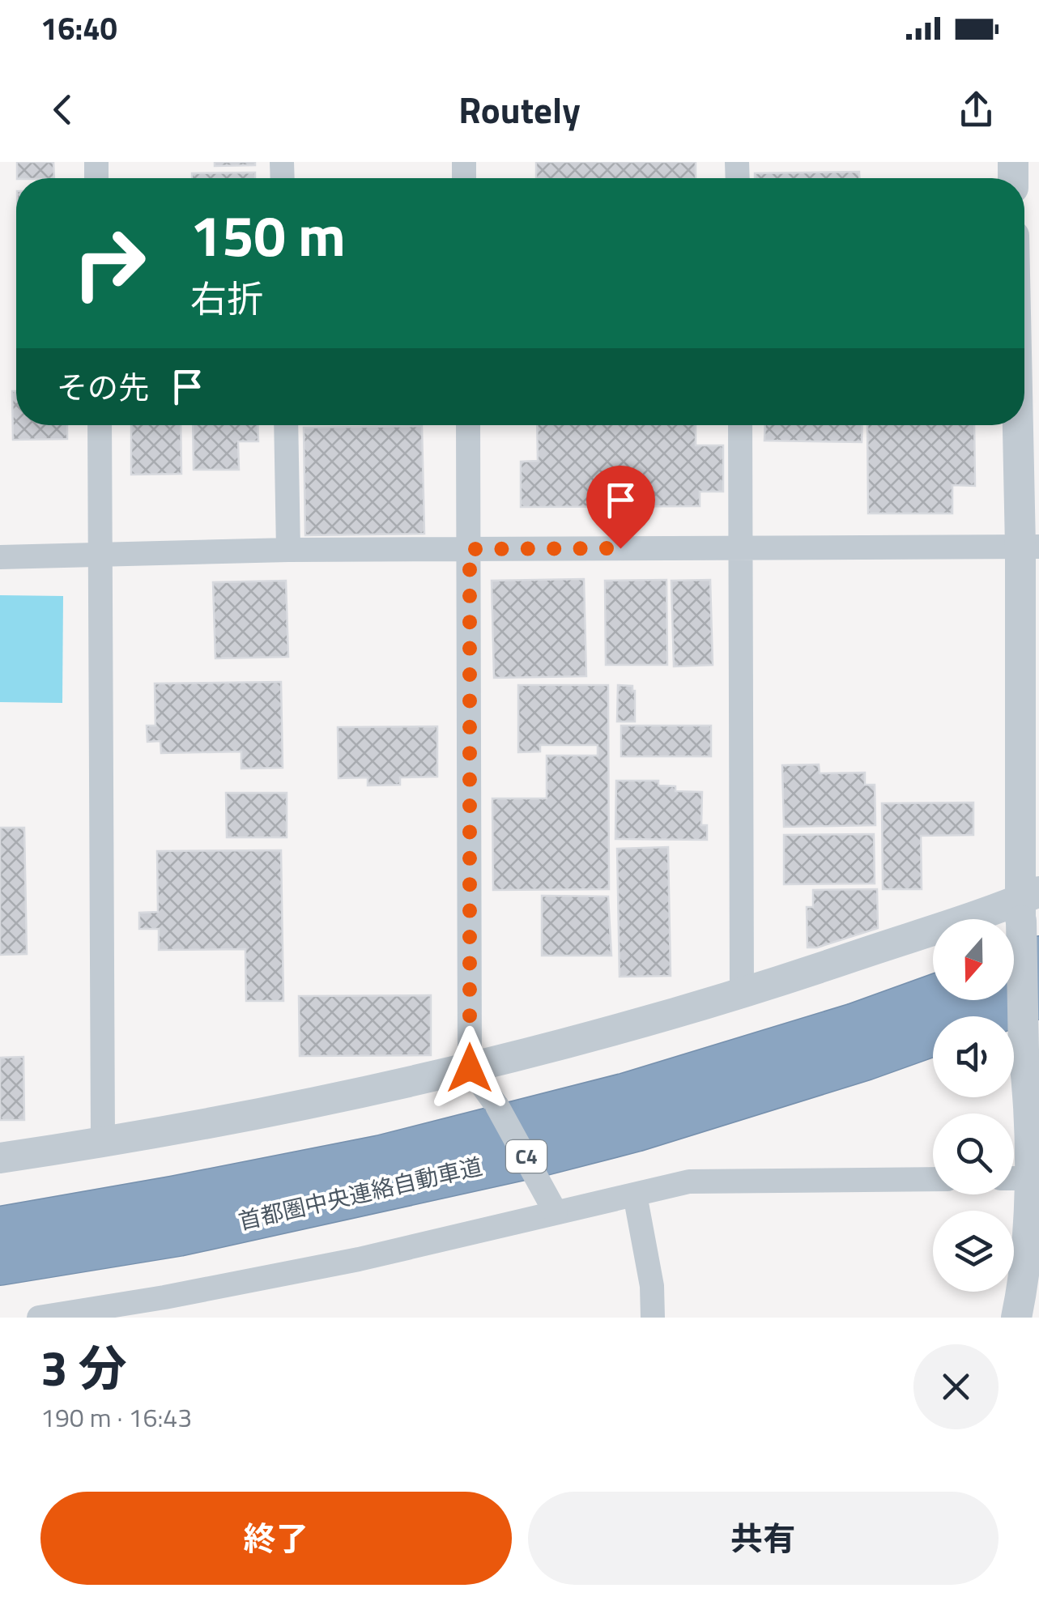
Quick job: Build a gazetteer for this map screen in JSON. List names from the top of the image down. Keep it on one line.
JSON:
{"streets":{"highway":["C4","首都圏中央連絡自動車道"]},"north":"bottom","page":{"status":"16:40","header":"Routely","turn":["150 m","右折"],"then":"その先","heading":["3 分","190 m · 16:43"],"buttons":["終了","共有"]}}
